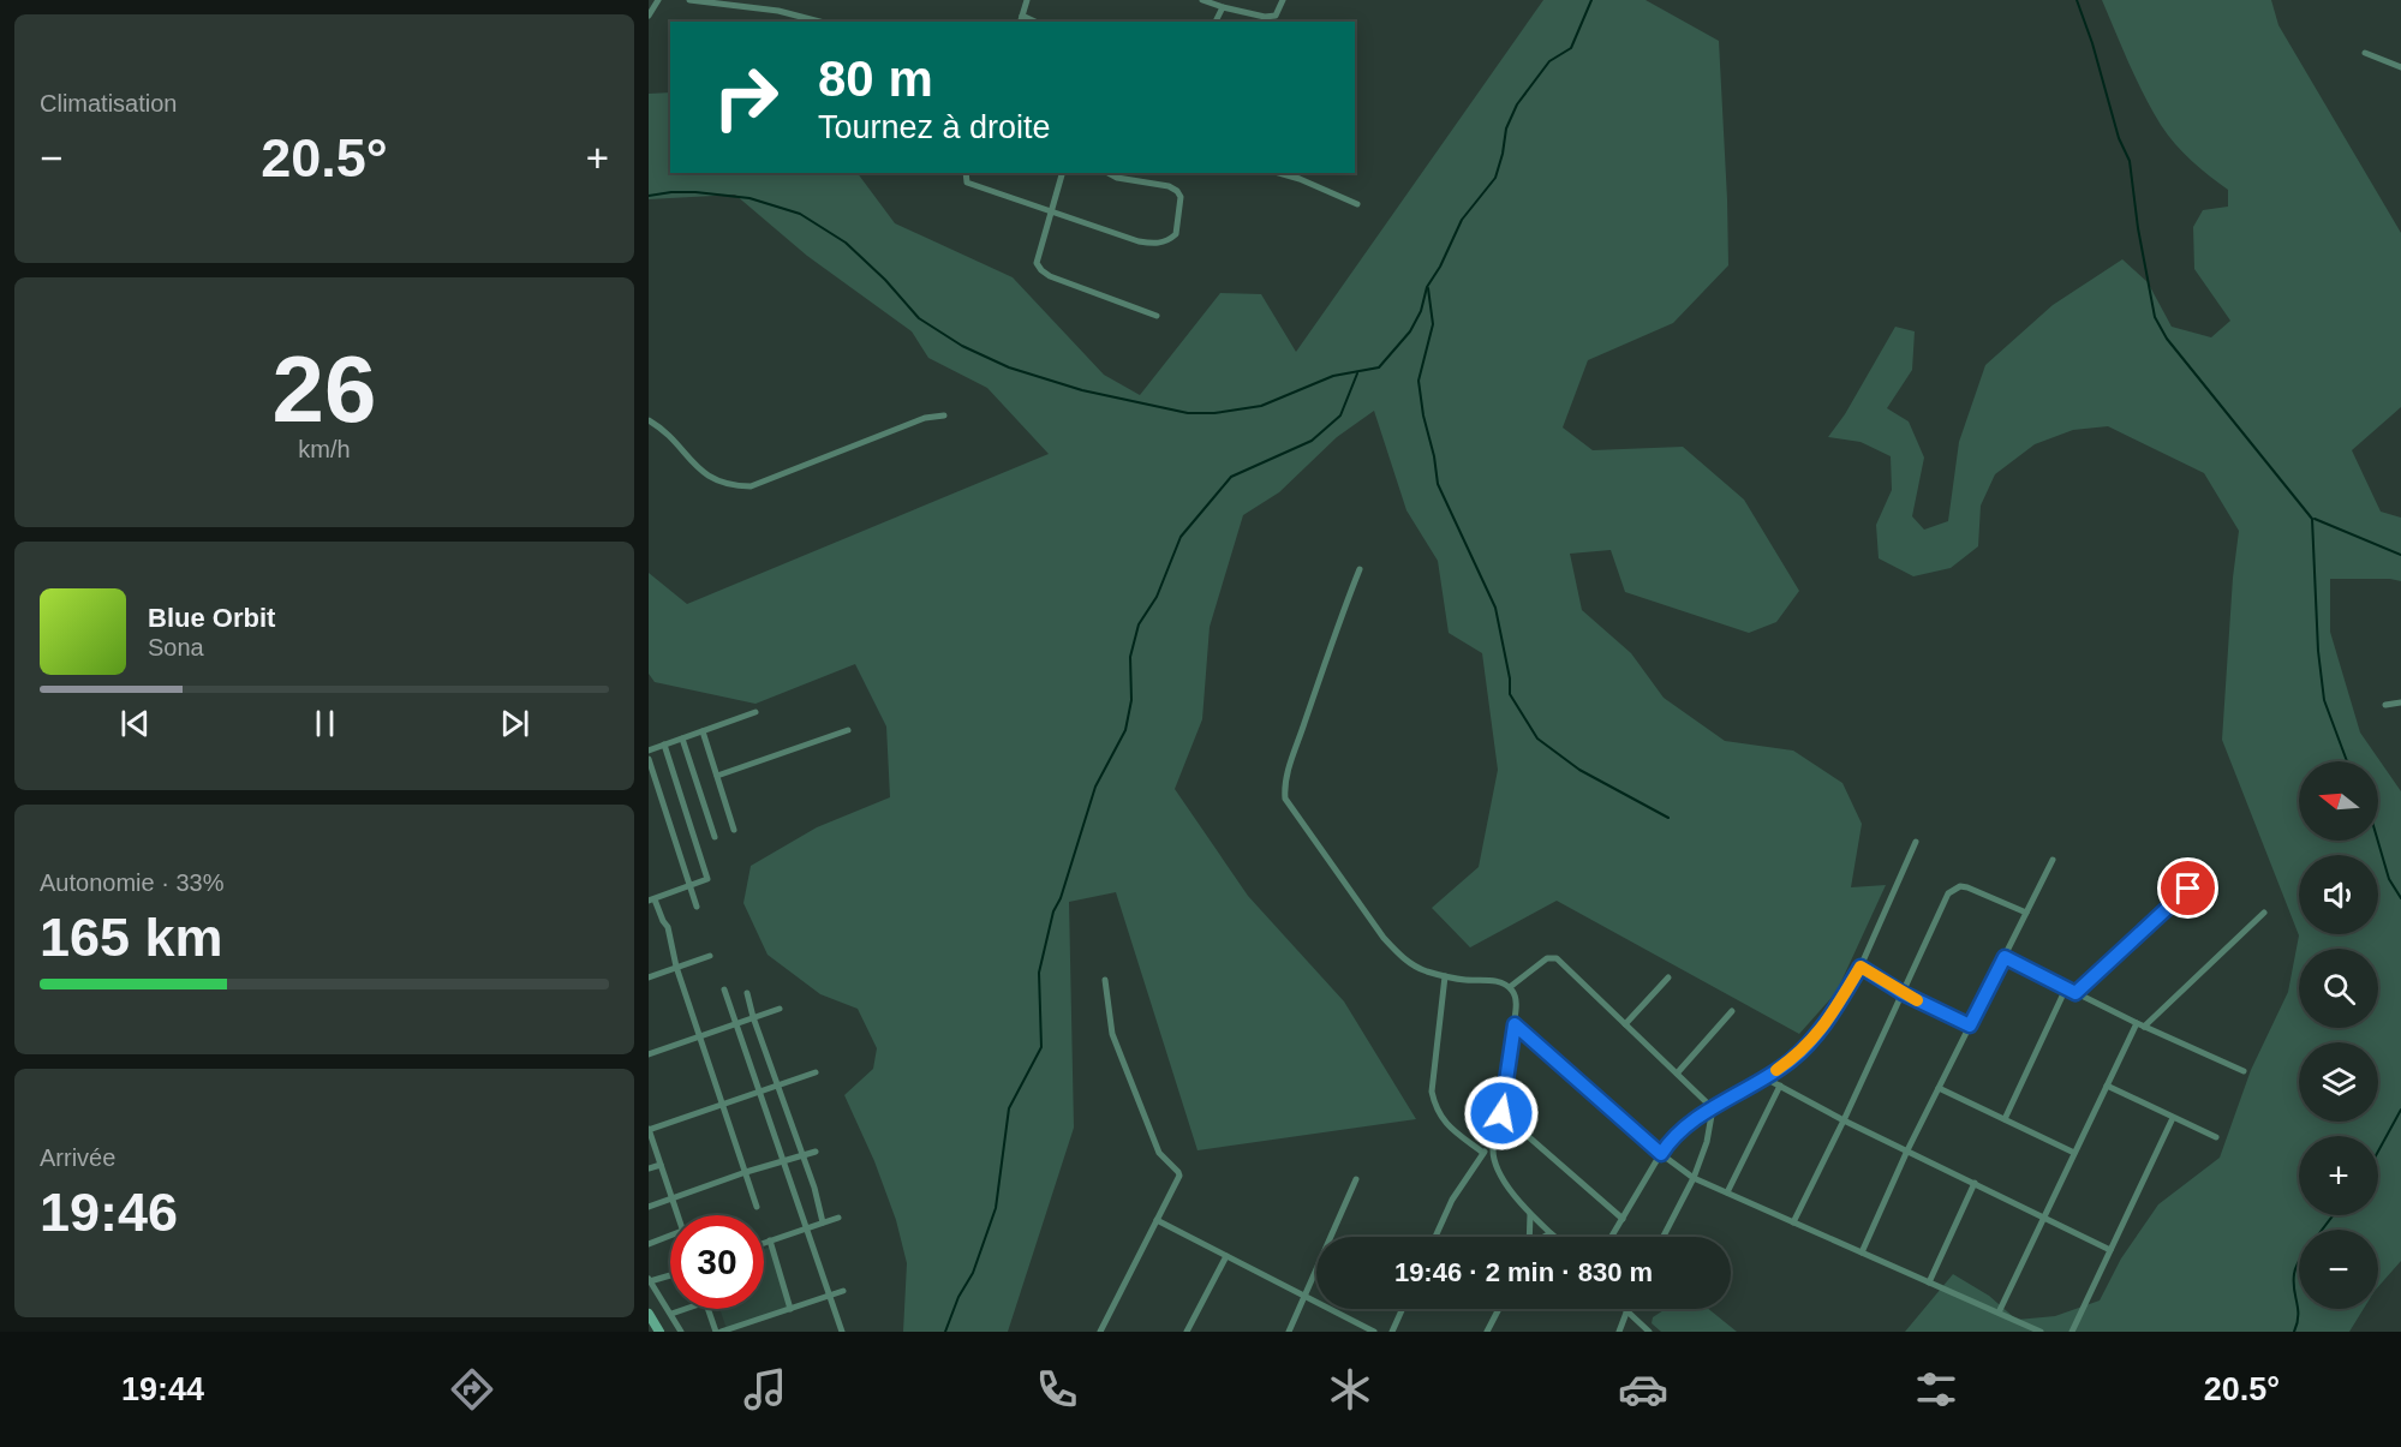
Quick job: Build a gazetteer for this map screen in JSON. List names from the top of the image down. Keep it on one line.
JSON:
{"north":"left","page":{"tile":["Climatisation",["26","km/h"],["Autonomie · 33%","165 km"],["Arrivée","19:46"]],"turn":["80 m","Tournez à droite"],"heat":["−","20.5°","+"],"song":["Blue Orbit","Sona"],"map_buttons":["+","−"],"limit":"30","trip":"19:46 · 2 min · 830 m","tabs":["19:44","20.5°"]}}
